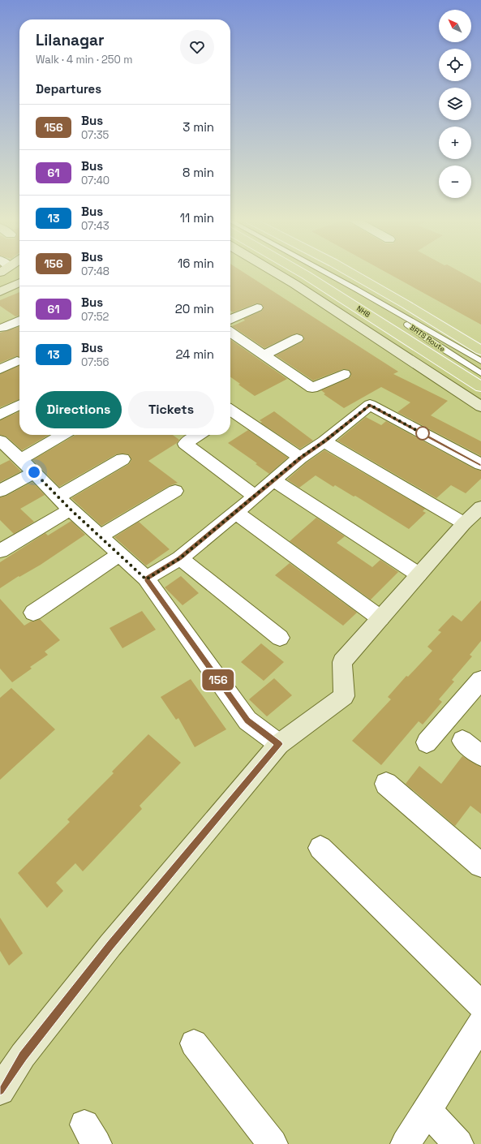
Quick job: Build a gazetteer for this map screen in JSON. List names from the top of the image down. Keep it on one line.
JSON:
{"streets":{"main road":["NH8"],"lane":["BRTS Route"]},"lines":["bus line 156"],"north":"top left","page":{"on_map":"156","map_buttons":["+","−"],"heading":[["Lilanagar","Walk · 4 min · 250 m"],"Departures"],"list":[{"mark":"156","name":"Bus","note":"07:35","value":"3 min"},{"mark":"61","name":"Bus","note":"07:40","value":"8 min"},{"mark":"13","name":"Bus","note":"07:43","value":"11 min"},{"mark":"156","name":"Bus","note":"07:48","value":"16 min"},{"mark":"61","name":"Bus","note":"07:52","value":"20 min"},{"mark":"13","name":"Bus","note":"07:56","value":"24 min"}],"buttons":["Directions","Tickets"]}}
